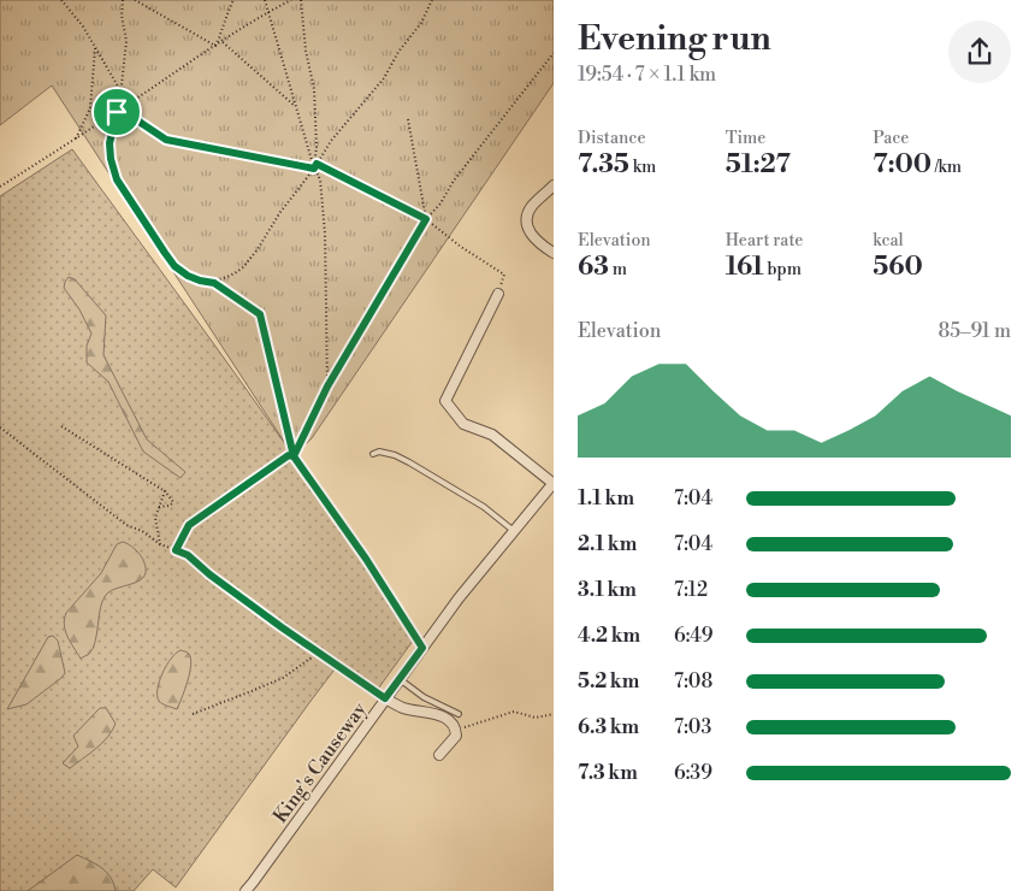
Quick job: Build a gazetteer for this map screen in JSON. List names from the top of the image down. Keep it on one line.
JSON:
{"streets":{"street":["King's Causeway"]},"page":{"heading":["Evening run","19:54 · 7 × 1.1 km"],"stats":[["Distance","7.35 km"],["Time","51:27"],["Pace","7:00 /km"],["Elevation","63 m"],["Heart rate","161 bpm"],["kcal","560"]],"chart":["Elevation","85–91 m"],"list":[{"name":"1.1 km","note":"7:04"},{"name":"2.1 km","note":"7:04"},{"name":"3.1 km","note":"7:12"},{"name":"4.2 km","note":"6:49"},{"name":"5.2 km","note":"7:08"},{"name":"6.3 km","note":"7:03"},{"name":"7.3 km","note":"6:39"}]}}
